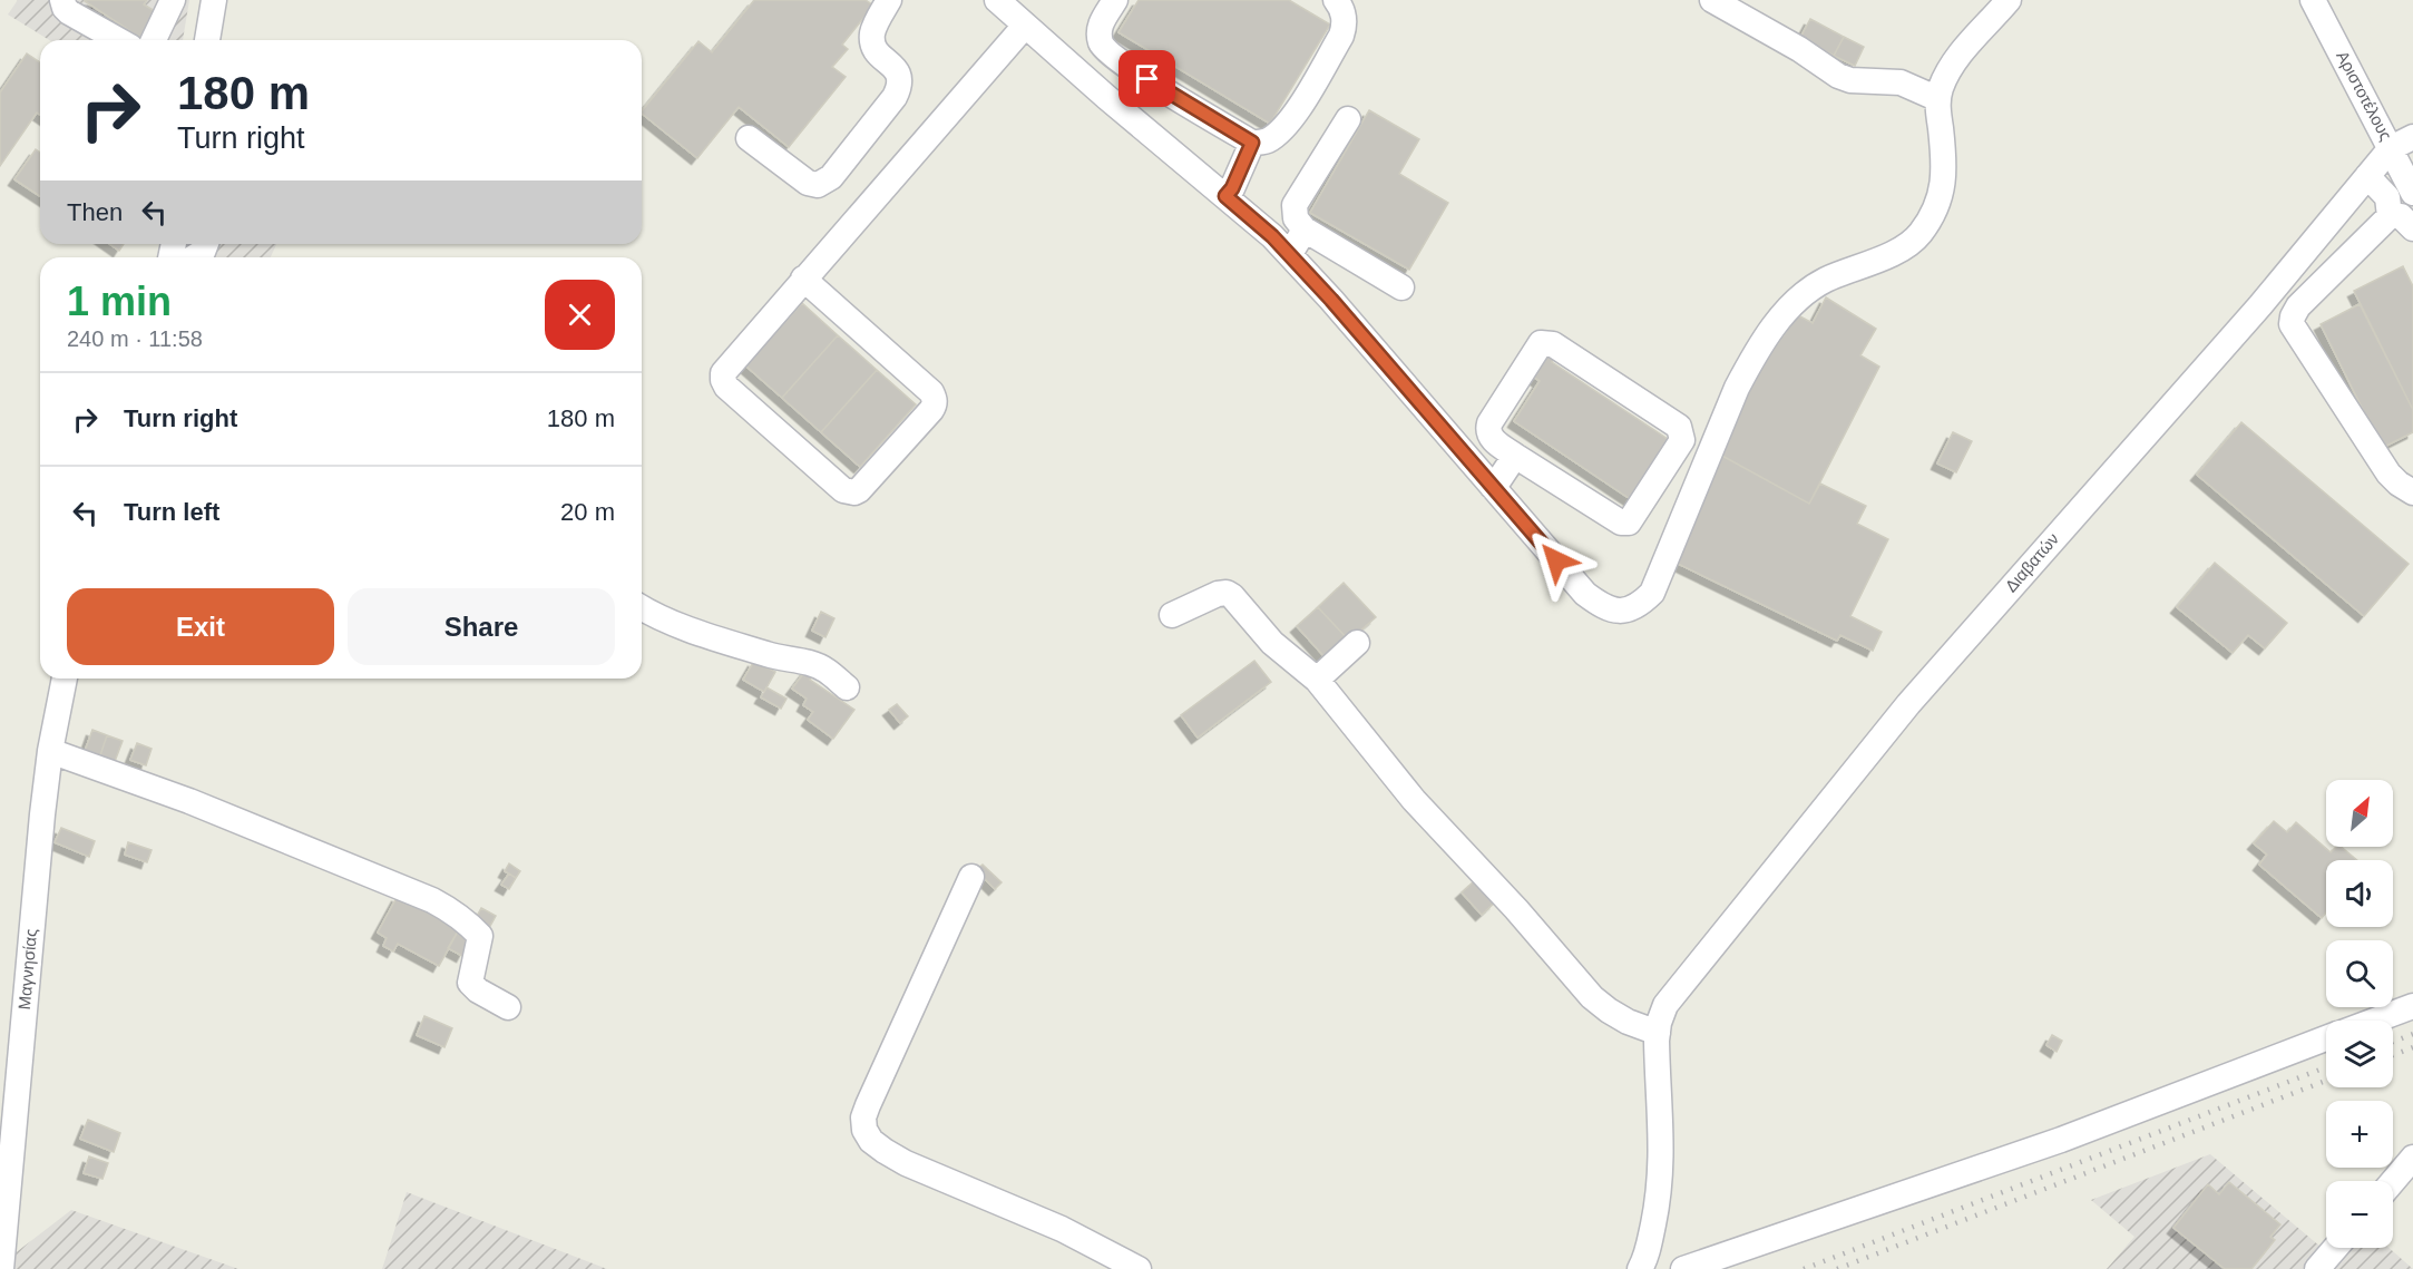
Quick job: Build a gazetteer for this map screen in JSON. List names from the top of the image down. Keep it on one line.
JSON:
{"streets":{"street":["Αριστοτέλους","Διαβατών","Μαγνησίας"]},"crossings":[["Αριστοτέλους","Διαβατών"]],"north":"top right","page":{"turn":["180 m","Turn right"],"then":"Then","heading":["1 min","240 m · 11:58"],"list":[{"name":"Turn right","value":"180 m"},{"name":"Turn left","value":"20 m"}],"buttons":["Exit","Share"],"map_buttons":["+","−"]}}
